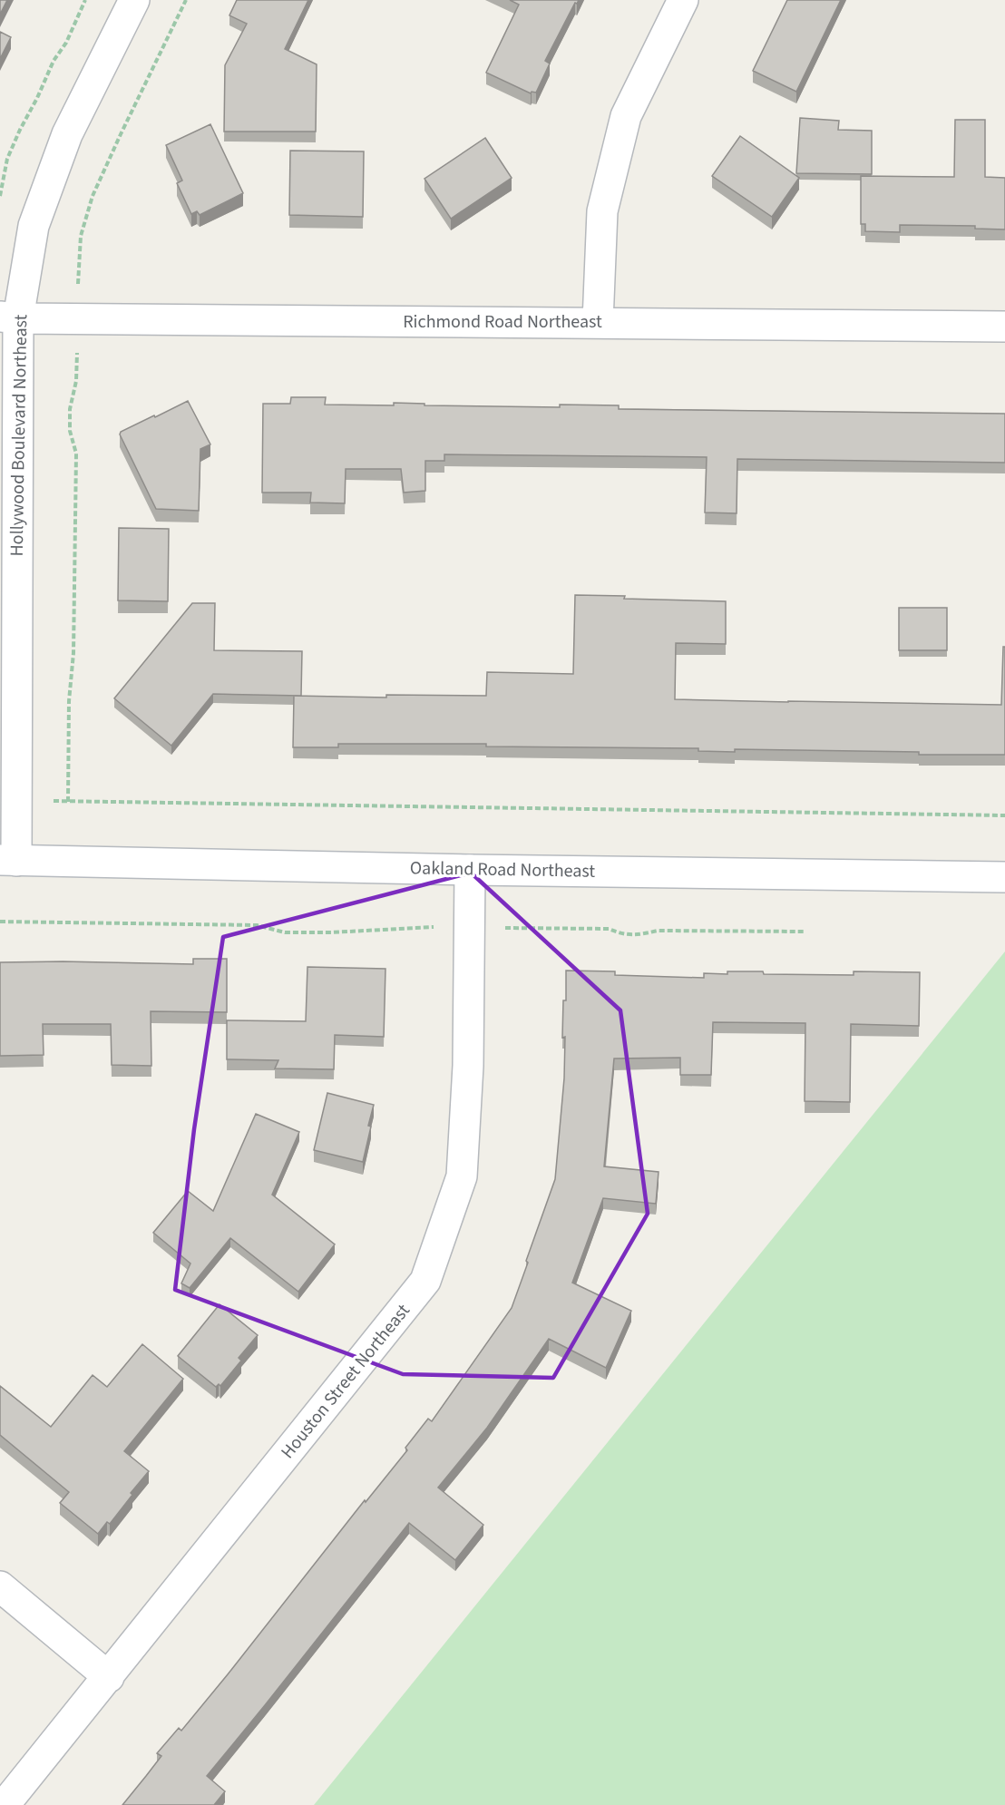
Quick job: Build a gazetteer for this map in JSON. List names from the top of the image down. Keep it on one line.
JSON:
{"streets":{"street":["Richmond Road Northeast","Hollywood Boulevard Northeast","Oakland Road Northeast","Houston Street Northeast"]},"crossings":[["Richmond Road Northeast","Hollywood Boulevard Northeast"],["Hollywood Boulevard Northeast","Oakland Road Northeast"],["Oakland Road Northeast","Houston Street Northeast"]]}
